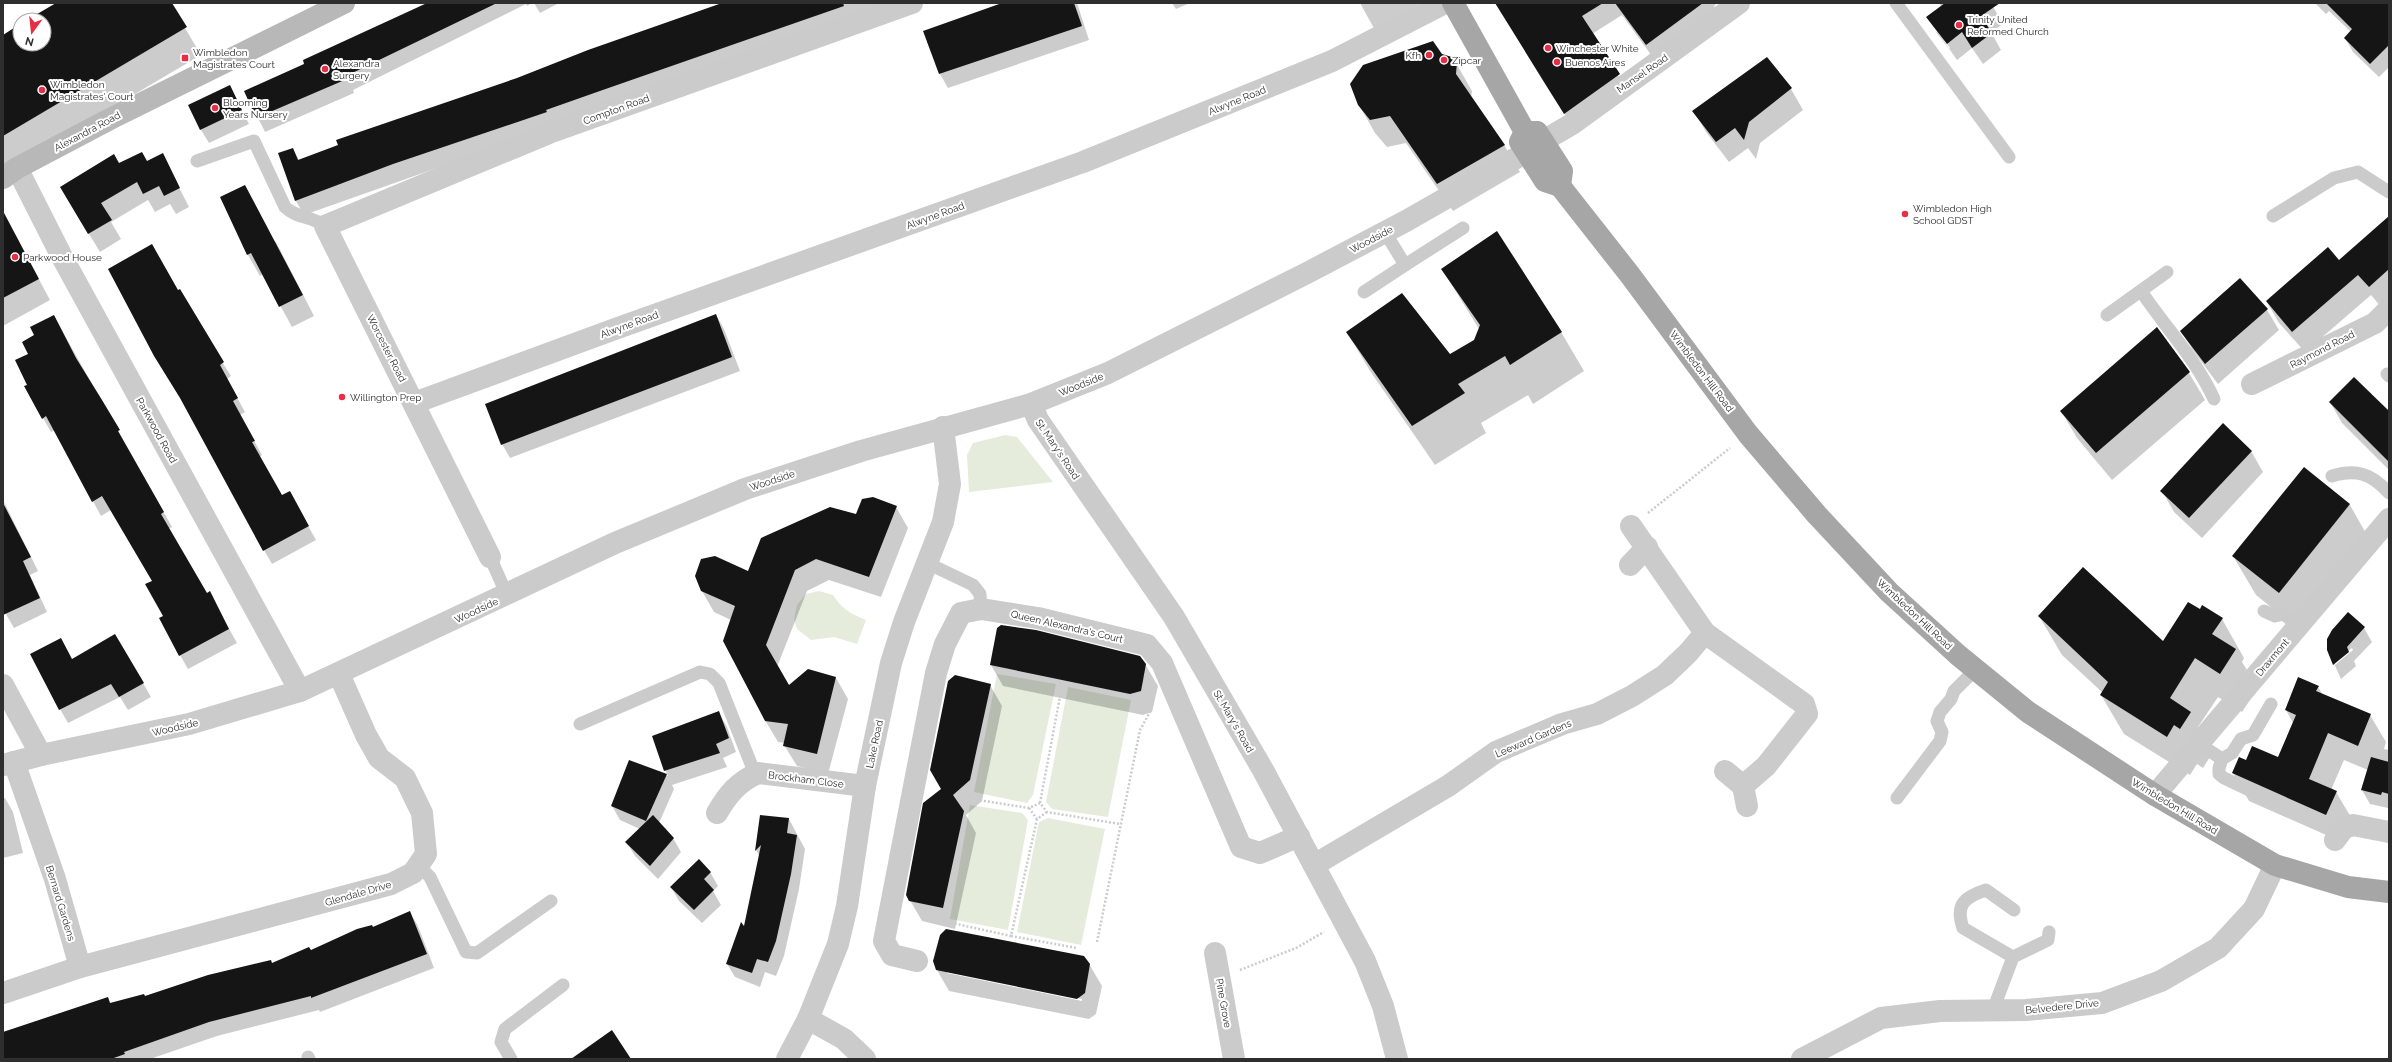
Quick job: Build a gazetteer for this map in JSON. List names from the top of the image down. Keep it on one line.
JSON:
{"streets":{"main road":["Alexandra Road","Wimbledon Hill Road"],"street":["Mansel Road","Alwyne Road","Compton Road","Woodside","Worcester Road","Raymond Road","Parkwood Road","St. Mary's Road","Queen Alexandra's Court","Draxmont","Leeward Gardens","Lake Road","Brockham Close","Glendale Drive","Bernard Gardens","Pine Grove","Belvedere Drive"]},"crossings":[["Mansel Road","Wimbledon Hill Road"],["Alwyne Road","Worcester Road"],["Compton Road","Worcester Road"],["Alexandra Road","Parkwood Road"],["Woodside","Wimbledon Hill Road"],["Woodside","Parkwood Road"],["Woodside","St. Mary's Road"],["Woodside","Lake Road"],["Woodside","Glendale Drive"],["Woodside","Bernard Gardens"],["Wimbledon Hill Road","Draxmont"],["Wimbledon Hill Road","Belvedere Drive"],["St. Mary's Road","Queen Alexandra's Court"],["St. Mary's Road","Leeward Gardens"],["Lake Road","Brockham Close"],["Glendale Drive","Bernard Gardens"]],"places":{"other":["Trinity United Reformed Church","Winchester White","Kfh","Zipcar","Buenos Aires","Alexandra Surgery","Wimbledon Magistrates' Court","Blooming Years Nursery","Wimbledon High School GDST","Parkwood House","Willington Prep"],"transit":["Wimbledon Magistrates Court"]},"north":"bottom"}
